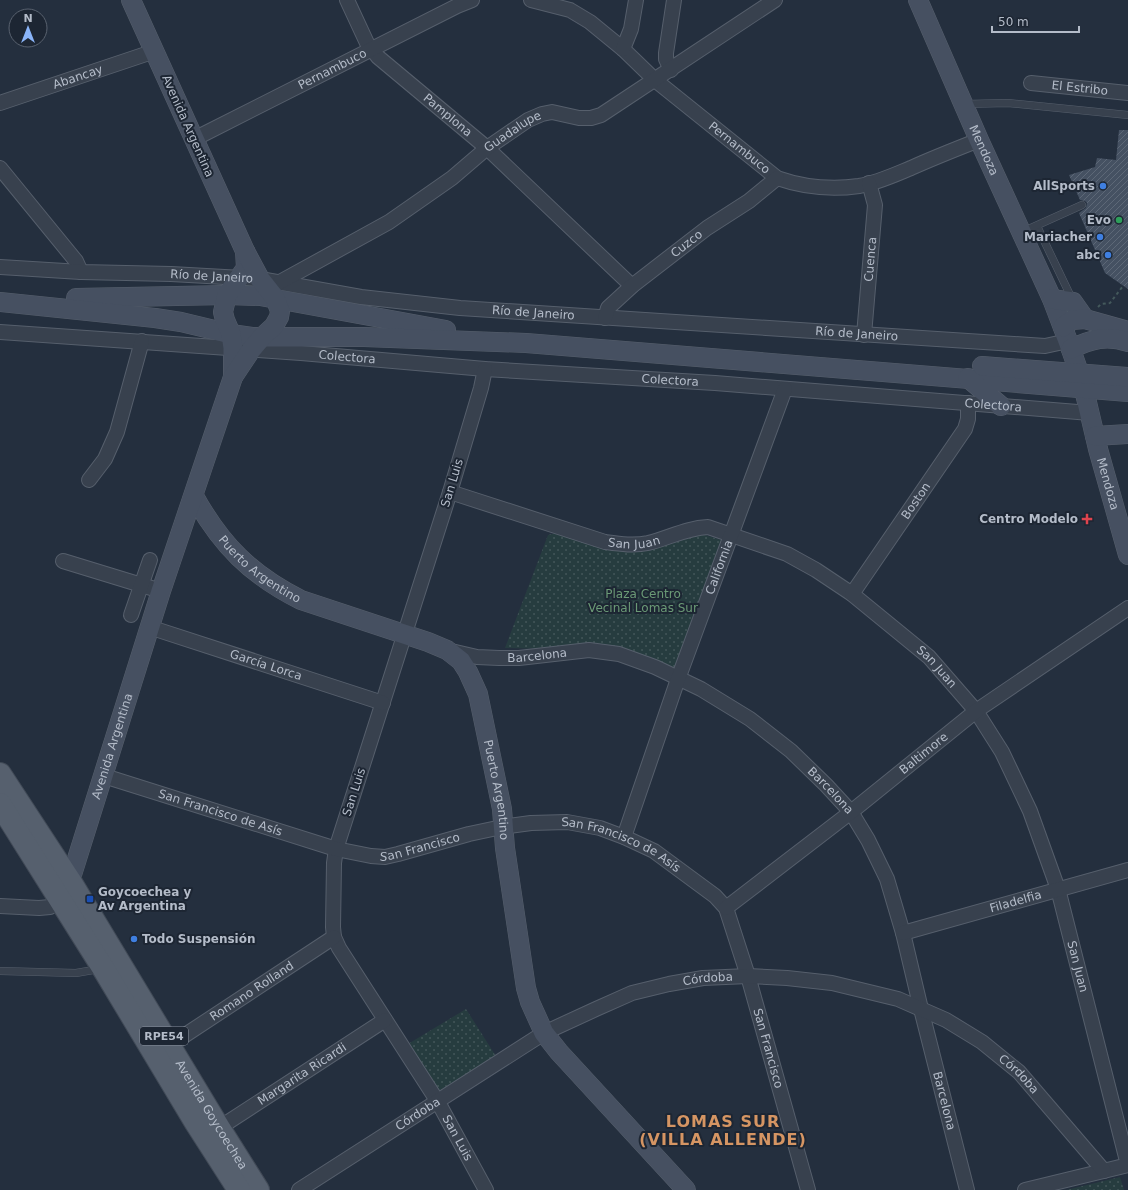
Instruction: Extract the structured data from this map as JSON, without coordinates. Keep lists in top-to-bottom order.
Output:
{
  "streets": {
    "main road": [
      "Avenida Argentina",
      "Mendoza",
      "Puerto Argentino",
      "RPE54",
      "Avenida Goycoechea"
    ],
    "street": [
      "Pernambuco",
      "Abancay",
      "El Estribo",
      "Pamplona",
      "Guadalupe",
      "Cuzco",
      "Cuenca",
      "Río de Janeiro",
      "Colectora",
      "San Luis",
      "Boston",
      "San Juan",
      "California",
      "Barcelona",
      "García Lorca",
      "Baltimore",
      "San Francisco de Asís",
      "San Francisco",
      "Filadelfia",
      "Córdoba",
      "Romano Rolland",
      "Margarita Ricardi"
    ]
  },
  "crossings": [
    ["Pernambuco", "Pamplona"],
    ["Pernambuco", "Avenida Argentina"],
    ["Pernambuco", "Guadalupe"],
    ["Pernambuco", "Mendoza"],
    ["Pernambuco", "Cuzco"],
    ["Pernambuco", "Cuenca"],
    ["Abancay", "Avenida Argentina"],
    ["Pamplona", "Guadalupe"],
    ["Pamplona", "Cuzco"],
    ["Avenida Argentina", "Guadalupe"],
    ["Avenida Argentina", "Río de Janeiro"],
    ["Avenida Argentina", "Colectora"],
    ["Avenida Argentina", "Puerto Argentino"],
    ["Avenida Argentina", "García Lorca"],
    ["Avenida Argentina", "San Francisco de Asís"],
    ["Avenida Argentina", "Avenida Goycoechea"],
    ["Guadalupe", "Río de Janeiro"],
    ["Mendoza", "Río de Janeiro"],
    ["Mendoza", "Colectora"],
    ["Cuzco", "Río de Janeiro"],
    ["Cuenca", "Río de Janeiro"],
    ["Colectora", "San Luis"],
    ["Colectora", "Boston"],
    ["Colectora", "California"],
    ["San Luis", "San Juan"],
    ["San Luis", "Puerto Argentino"],
    ["San Luis", "García Lorca"],
    ["San Luis", "San Francisco de Asís"],
    ["San Luis", "San Francisco"],
    ["San Luis", "Córdoba"],
    ["San Luis", "Romano Rolland"],
    ["San Luis", "Margarita Ricardi"],
    ["Boston", "San Juan"],
    ["San Juan", "California"],
    ["San Juan", "Baltimore"],
    ["San Juan", "Filadelfia"],
    ["Puerto Argentino", "Barcelona"],
    ["Puerto Argentino", "San Francisco de Asís"],
    ["Puerto Argentino", "San Francisco"],
    ["Puerto Argentino", "Córdoba"],
    ["California", "Barcelona"],
    ["California", "San Francisco de Asís"],
    ["Barcelona", "Baltimore"],
    ["Barcelona", "Filadelfia"],
    ["Barcelona", "Córdoba"],
    ["Baltimore", "San Francisco de Asís"],
    ["Baltimore", "San Francisco"],
    ["San Francisco de Asís", "San Francisco"],
    ["San Francisco", "Córdoba"],
    ["Romano Rolland", "Avenida Goycoechea"],
    ["Margarita Ricardi", "Avenida Goycoechea"]
  ],
  "districts": ["LOMAS SUR (VILLA ALLENDE)"],
  "parks": ["Plaza Centro Vecinal Lomas Sur"],
  "places": {
    "other": [
      "AllSports",
      "Evo",
      "Mariacher",
      "abc",
      "Todo Suspensión"
    ],
    "health": ["Centro Modelo"],
    "transit": ["Goycoechea y Av Argentina"]
  },
  "scale_bar": "50 m",
  "north": "top"
}
